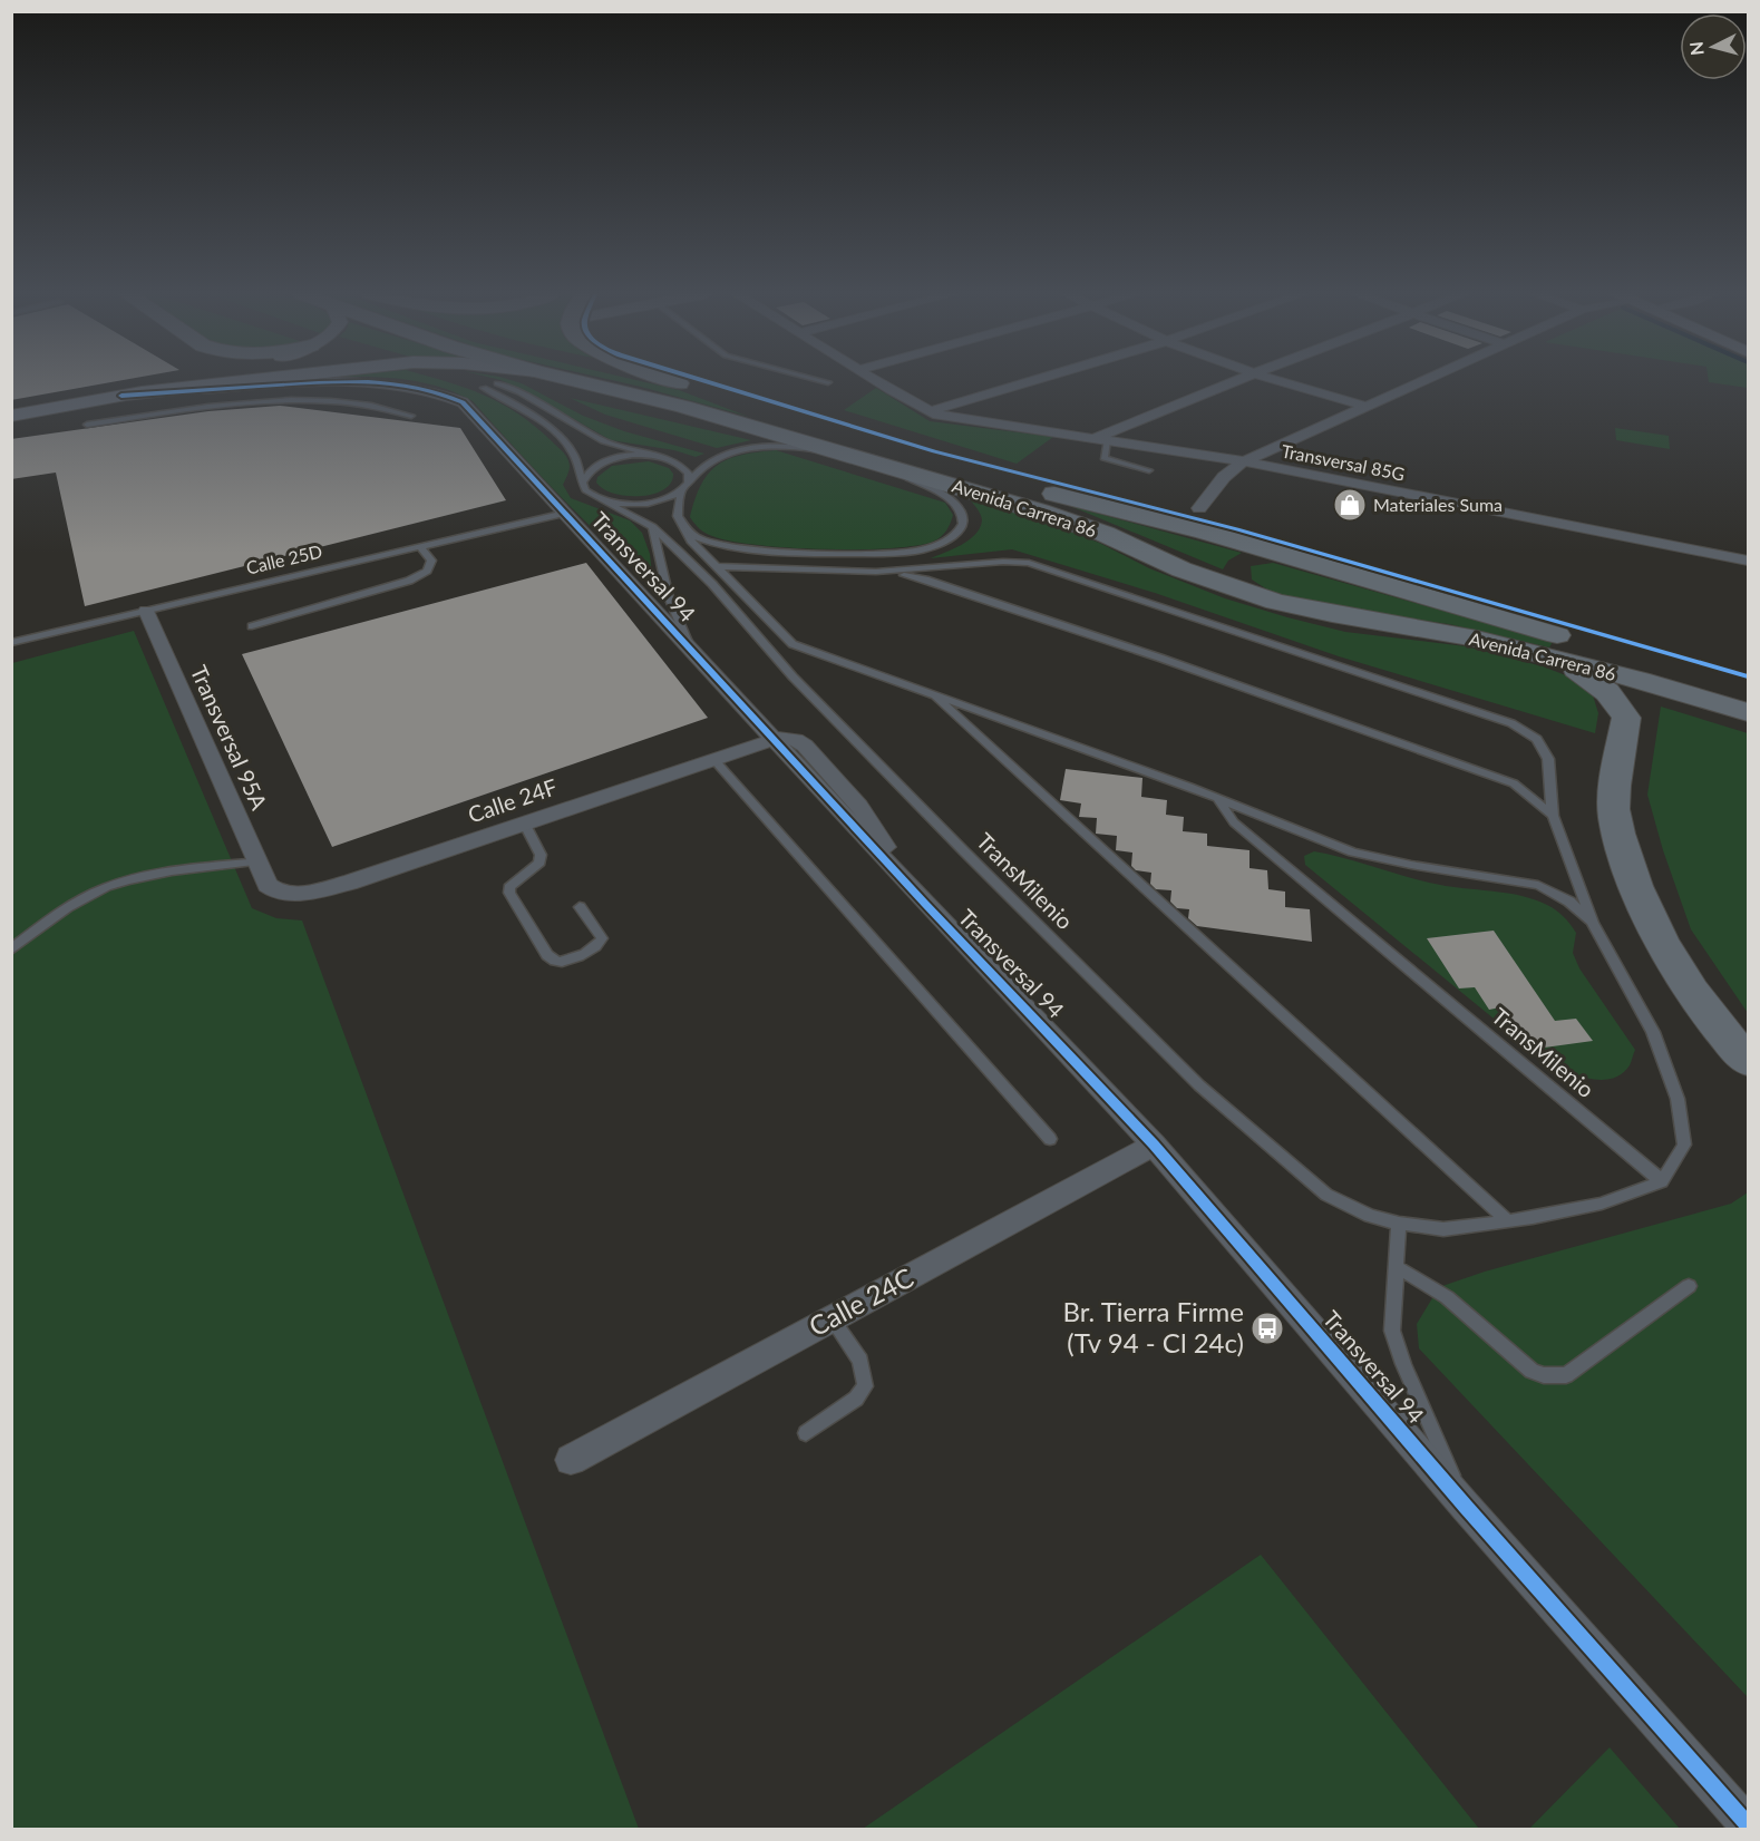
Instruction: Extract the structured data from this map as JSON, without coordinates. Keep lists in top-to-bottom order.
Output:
{
  "streets": {
    "main road": ["Avenida Carrera 86"],
    "street": [
      "Transversal 85G",
      "Transversal 94",
      "Transversal 95A",
      "Calle 24F",
      "Calle 24C"
    ],
    "lane": ["Calle 25D", "TransMilenio"]
  },
  "crossings": [
    ["Calle 25D", "Transversal 94"],
    ["Calle 25D", "Transversal 95A"],
    ["Transversal 94", "Calle 24F"],
    ["Transversal 94", "Calle 24C"],
    ["Transversal 95A", "Calle 24F"]
  ],
  "places": {
    "shop": ["Materiales Suma"],
    "bus stop": ["Br. Tierra Firme (Tv 94 - Cl 24c)"]
  },
  "north": "left"
}
